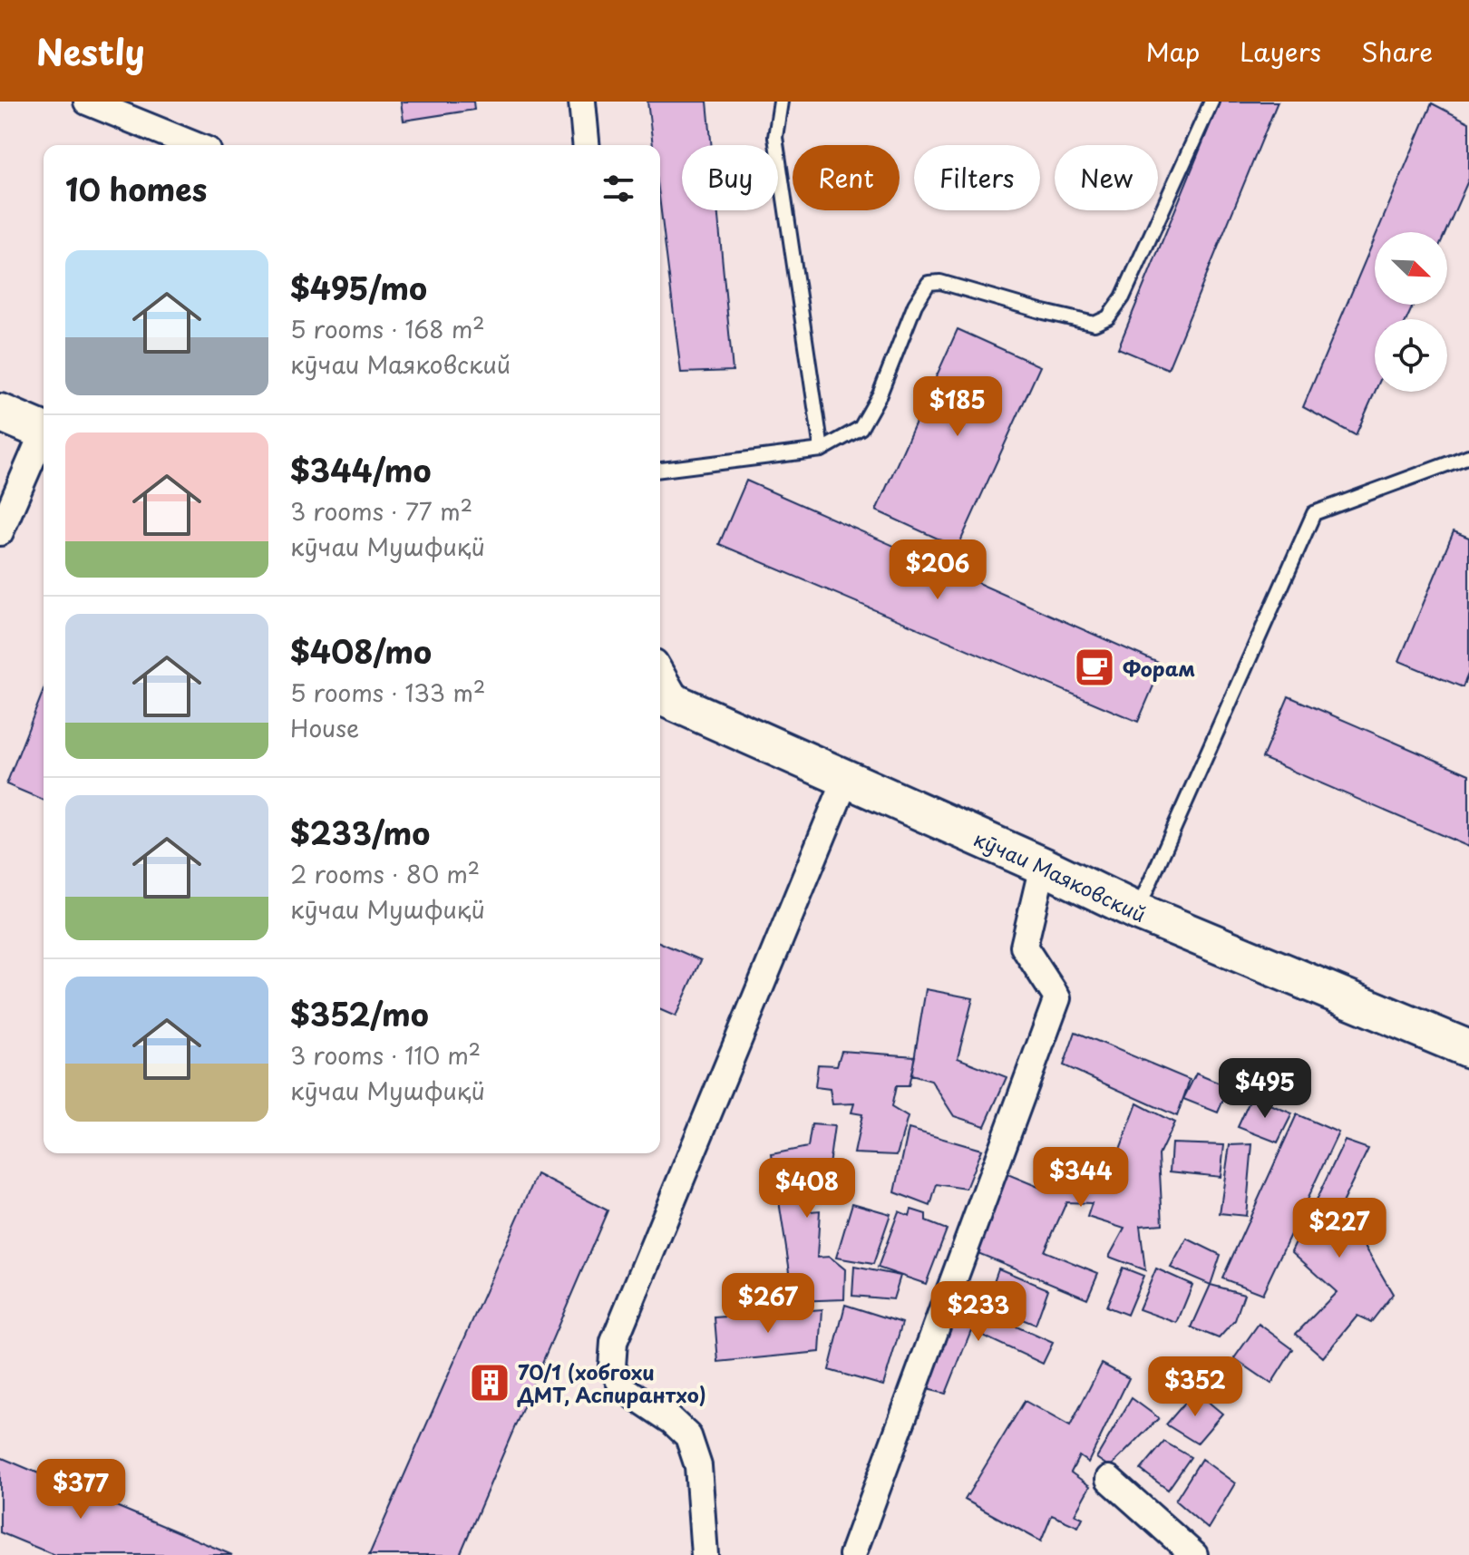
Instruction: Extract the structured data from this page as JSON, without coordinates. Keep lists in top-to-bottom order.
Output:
{
  "streets": {
    "street": ["кӯчаи Маяковский"]
  },
  "places": {
    "cafe": ["Форам"],
    "building": ["70/1 (хобгохи ДМТ, Аспирантхо)"]
  },
  "north": "bottom right",
  "page": {
    "header": "Nestly",
    "nav": ["Map", "Layers", "Share"],
    "chip": [
      "Buy",
      "Rent",
      "Filters",
      "New"
    ],
    "heading": "10 homes",
    "list": [
      {
        "name": "$495/mo",
        "note": "5 rooms · 168 m² · кӯчаи Маяковский"
      },
      {
        "name": "$344/mo",
        "note": "3 rooms · 77 m² · кӯчаи Мушфиқӣ"
      },
      {
        "name": "$408/mo",
        "note": "5 rooms · 133 m² · House"
      },
      {
        "name": "$233/mo",
        "note": "2 rooms · 80 m² · кӯчаи Мушфиқӣ"
      },
      {
        "name": "$352/mo",
        "note": "3 rooms · 110 m² · кӯчаи Мушфиқӣ"
      }
    ],
    "price": [
      "$185",
      "$206",
      "$495",
      "$344",
      "$408",
      "$227",
      "$267",
      "$233",
      "$352",
      "$377"
    ]
  }
}
